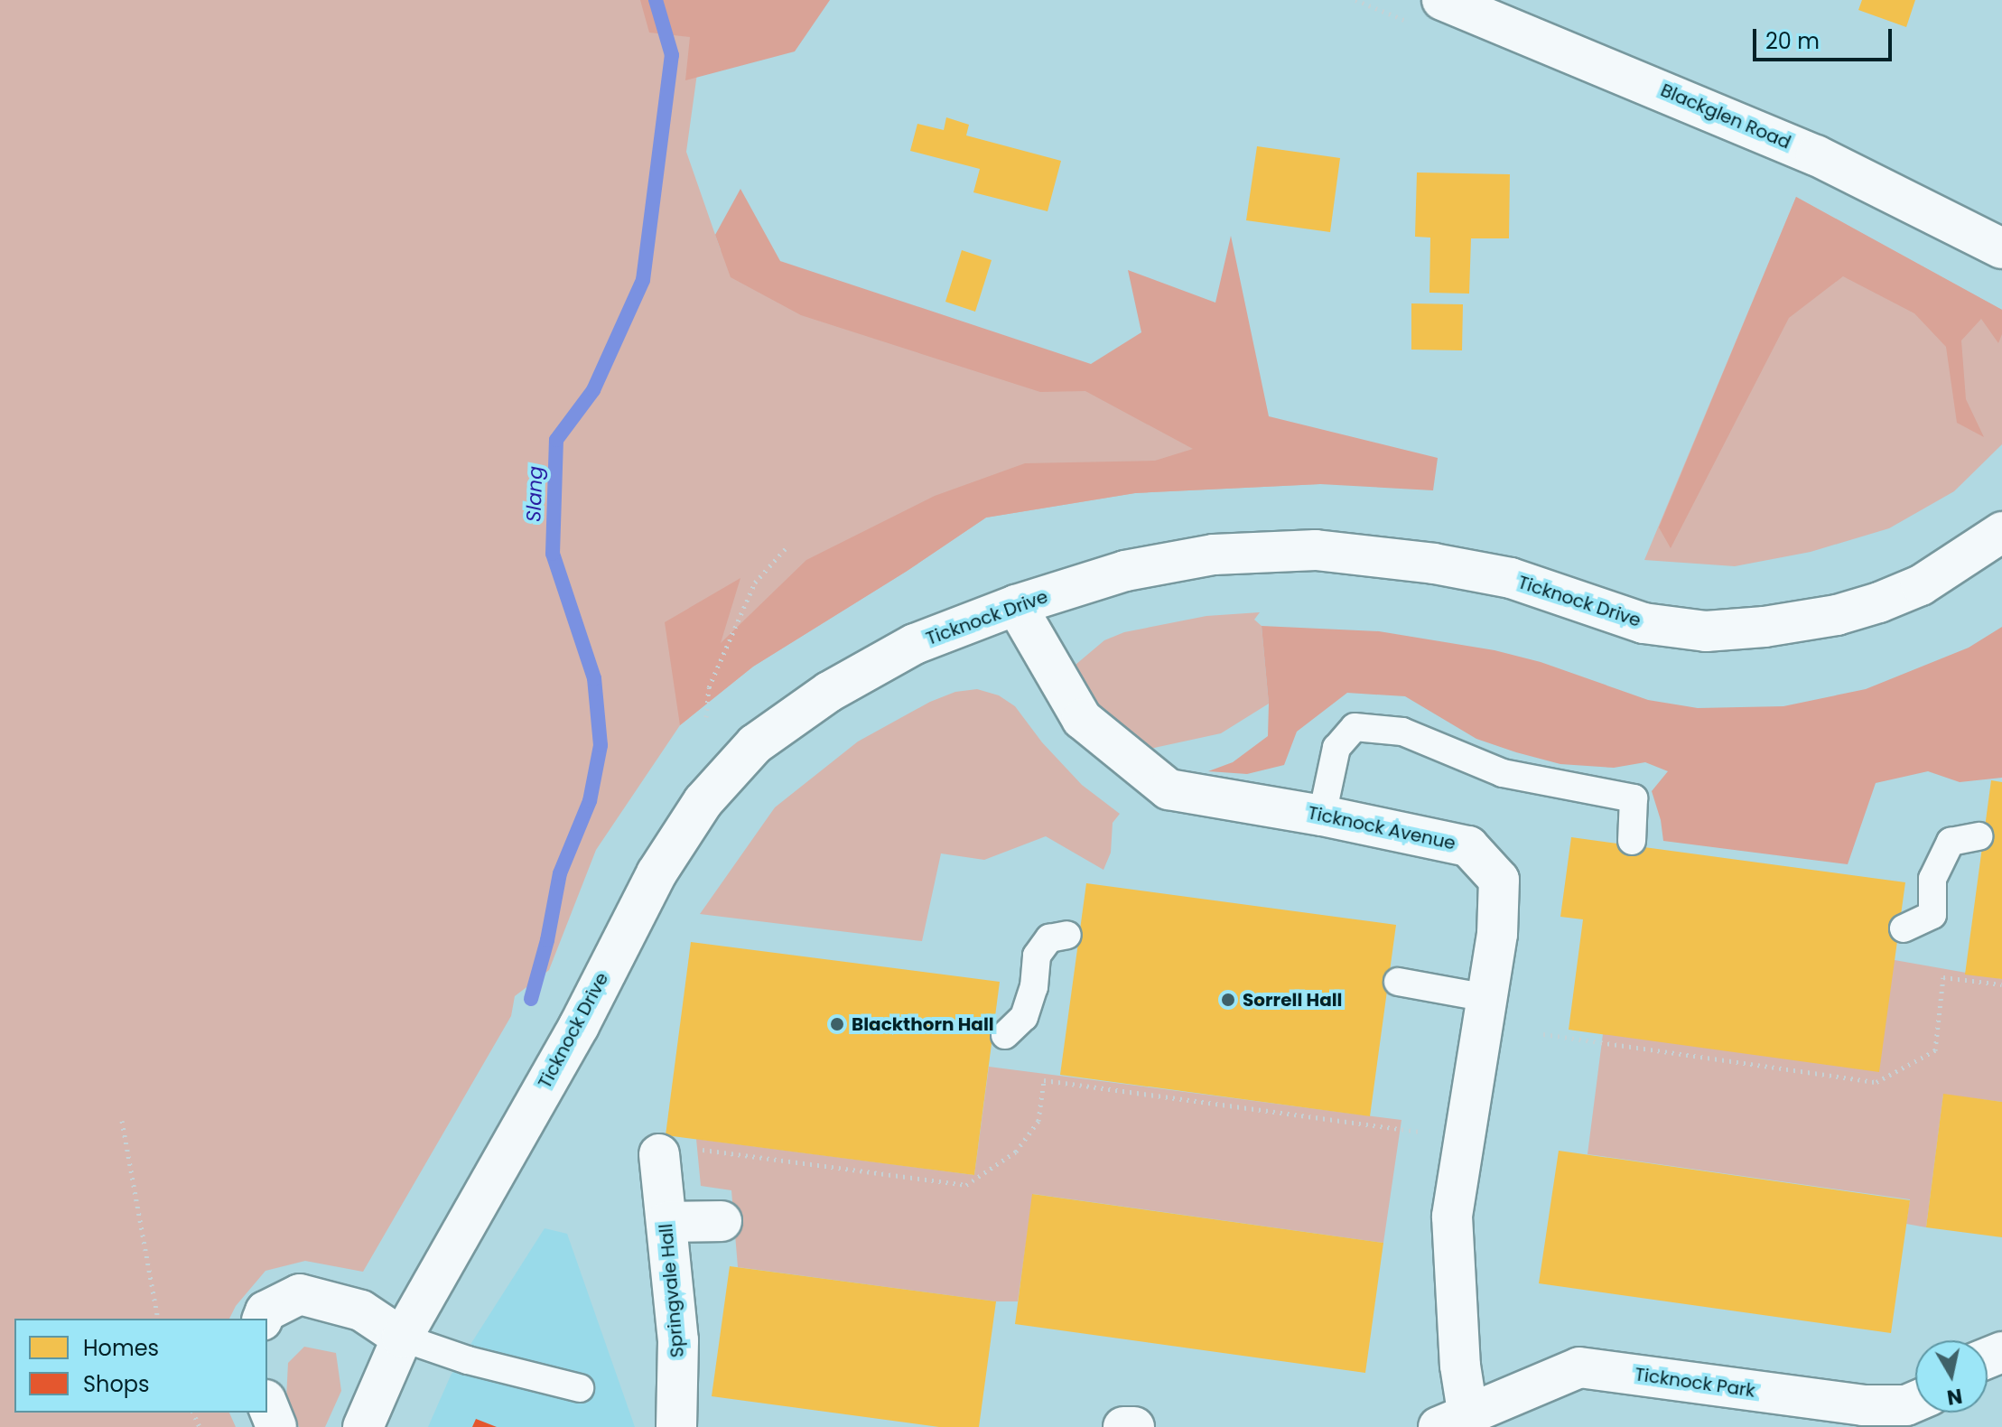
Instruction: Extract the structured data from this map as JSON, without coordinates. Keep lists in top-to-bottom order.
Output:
{
  "streets": {
    "street": [
      "Blackglen Road",
      "Ticknock Drive",
      "Ticknock Avenue",
      "Springvale Hall",
      "Ticknock Park"
    ]
  },
  "crossings": [
    ["Ticknock Drive", "Ticknock Avenue"],
    ["Ticknock Avenue", "Ticknock Park"]
  ],
  "water": ["Slang"],
  "places": ["Sorrell Hall", "Blackthorn Hall"],
  "legend": ["Homes", "Shops"],
  "scale_bar": "20 m",
  "north": "bottom"
}
